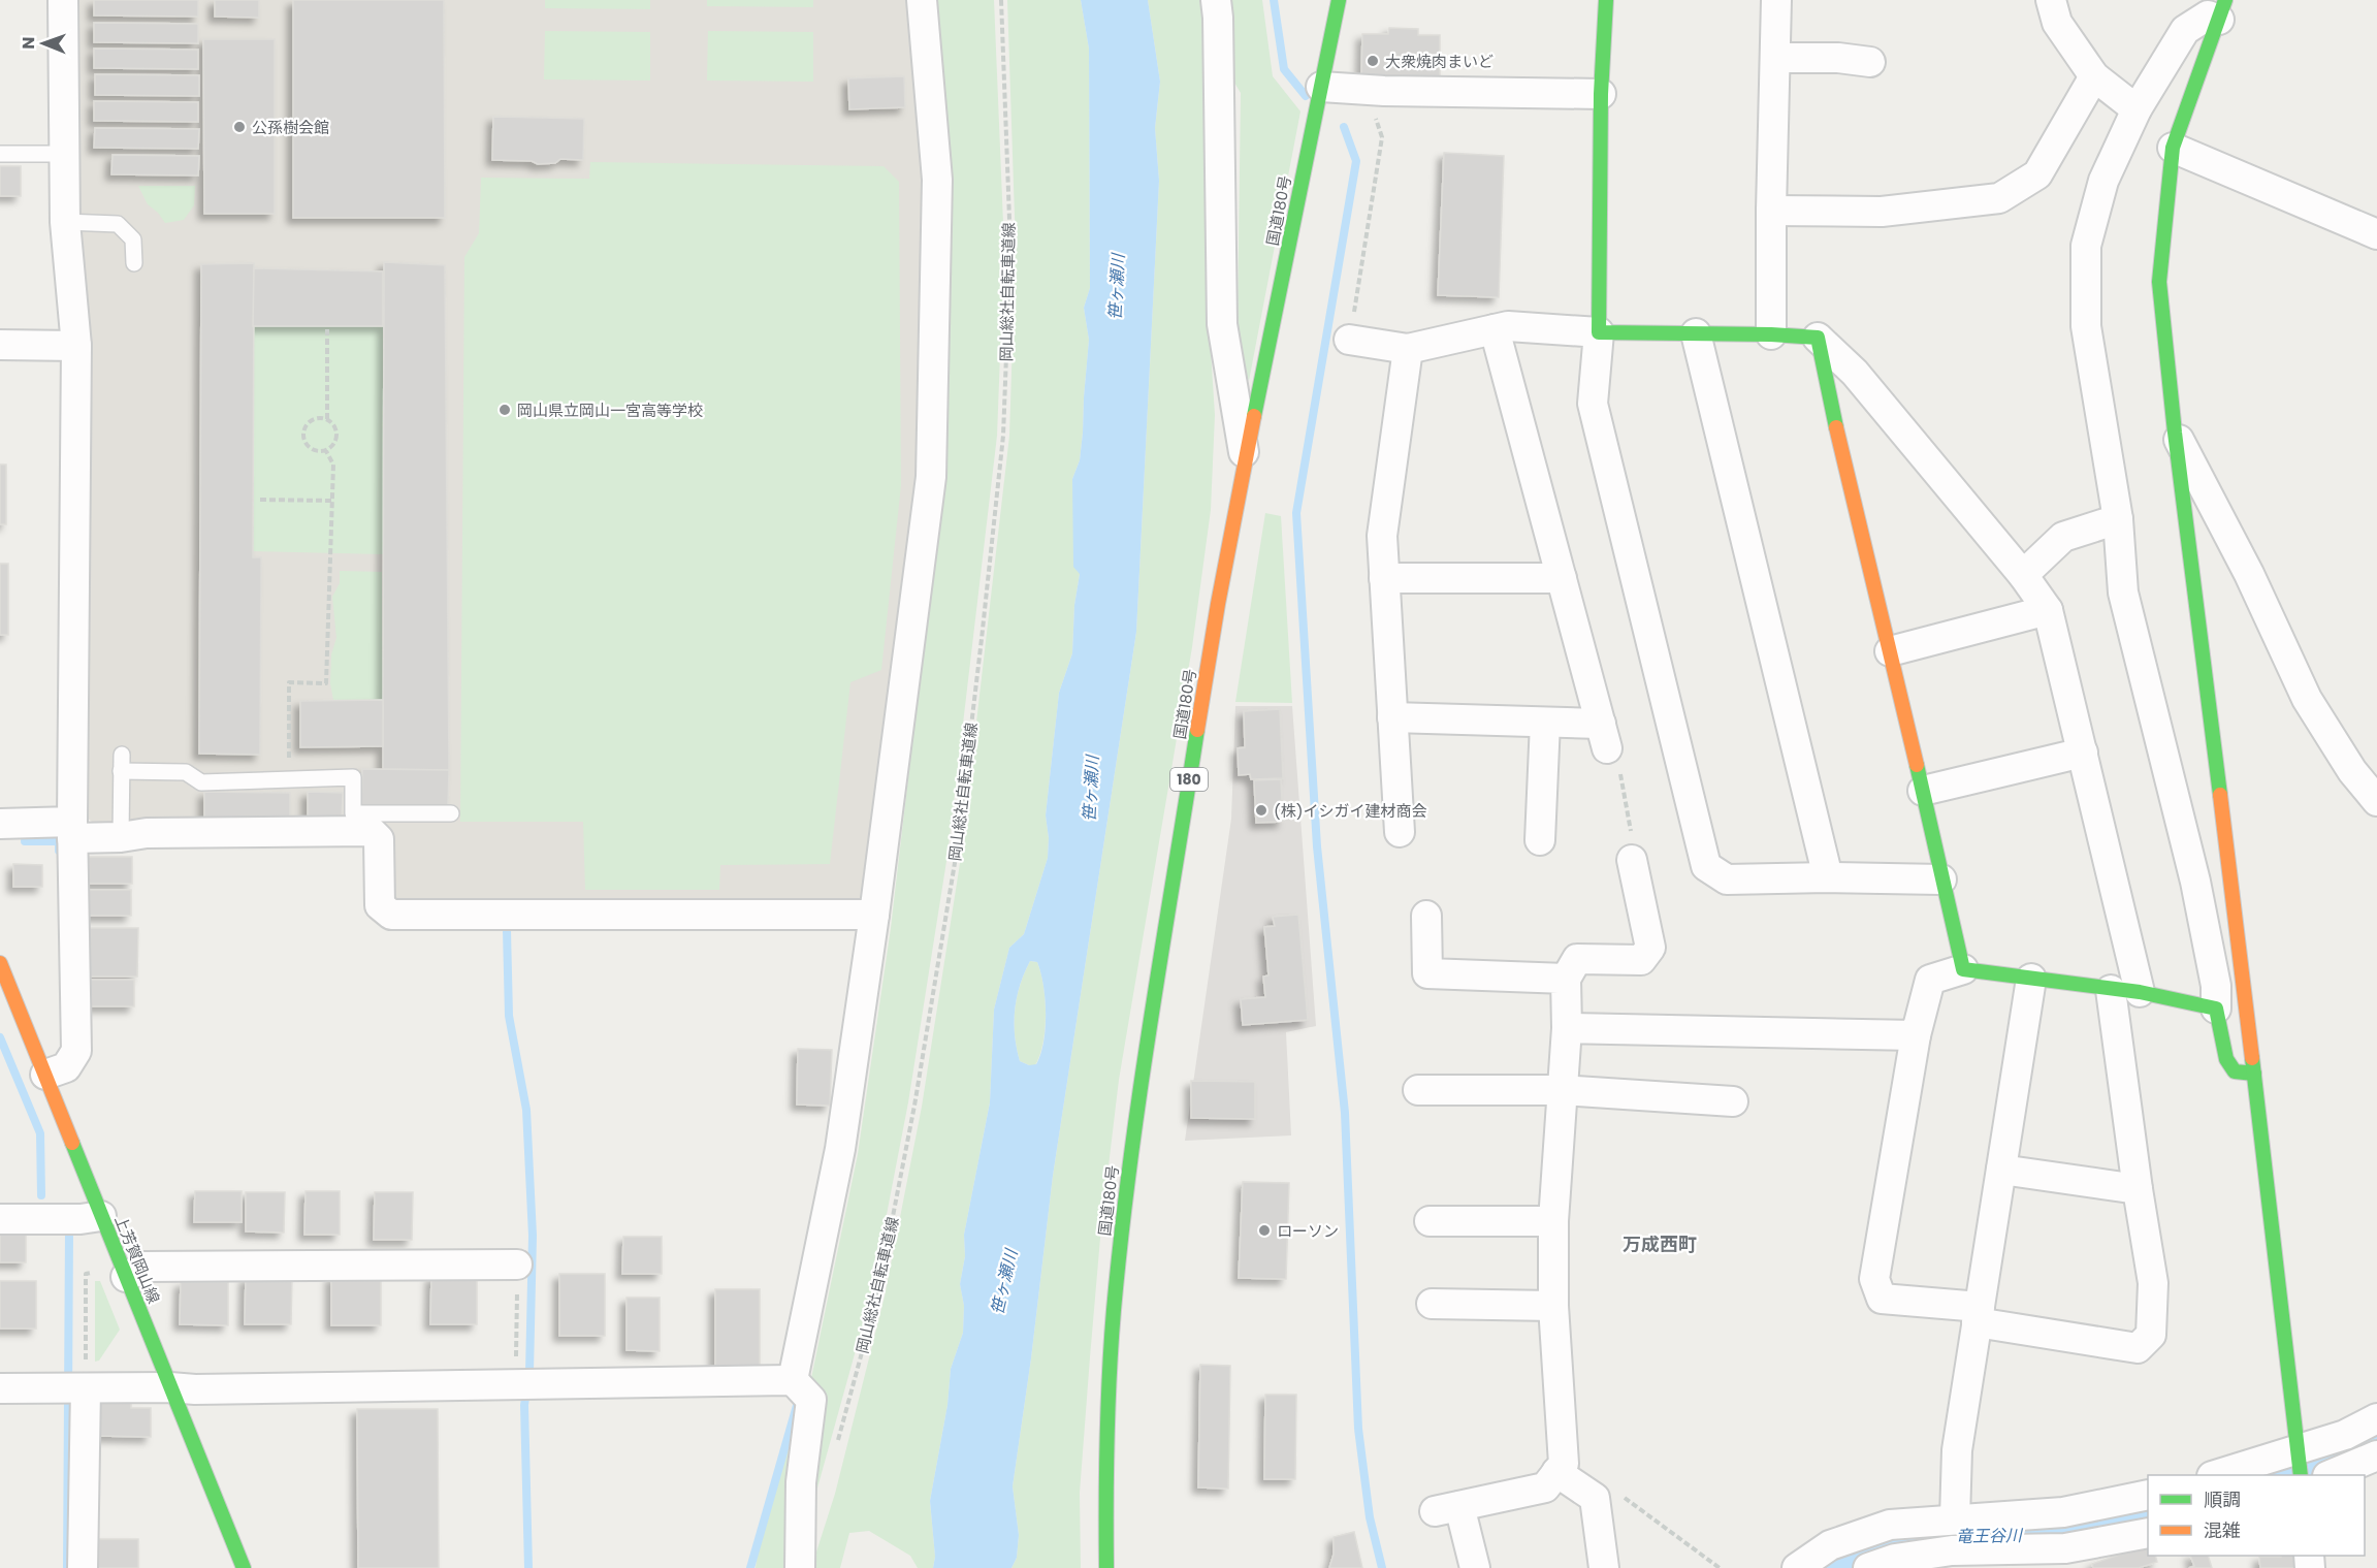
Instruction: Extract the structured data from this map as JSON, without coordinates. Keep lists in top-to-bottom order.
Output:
{
  "streets": {
    "main road": ["国道180号", "180", "上芳賀岡山線"],
    "path": ["岡山総社自転車道線"]
  },
  "districts": ["万成西町"],
  "water": ["笹ヶ瀬川", "竜王谷川"],
  "places": [
    "大衆焼肉まいど",
    "公孫樹会館",
    "岡山県立岡山一宮高等学校",
    "(株)イシガイ建材商会",
    "ローソン"
  ],
  "legend": ["順調", "混雑"],
  "north": "left"
}
